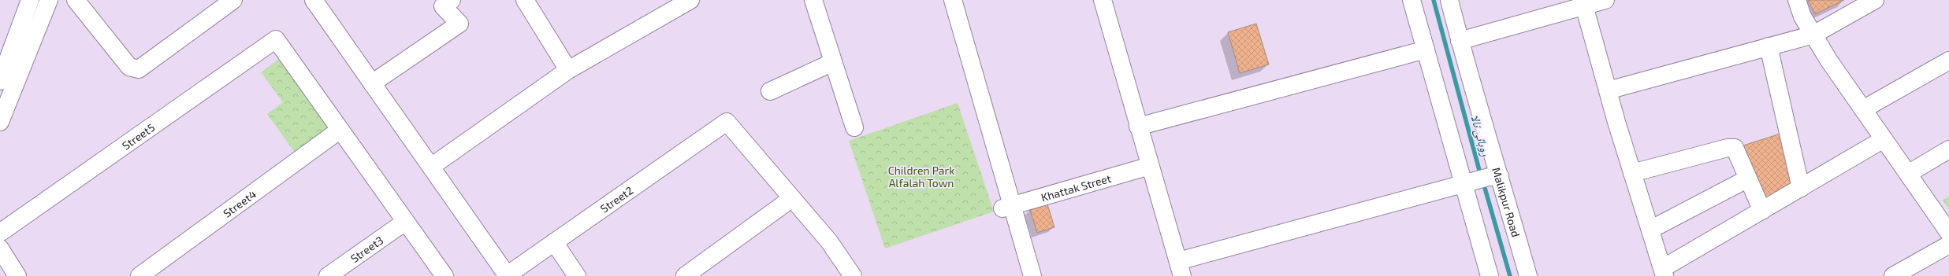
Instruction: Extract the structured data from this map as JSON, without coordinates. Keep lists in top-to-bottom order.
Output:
{
  "streets": {
    "street": [
      "Street5",
      "Khattak Street",
      "Street2",
      "Malikpur Road",
      "Street4",
      "Street3"
    ]
  },
  "crossings": [
    ["Street5", "Street4"]
  ],
  "water": ["روہائی نالا"],
  "parks": ["Children Park Alfalah Town"]
}
